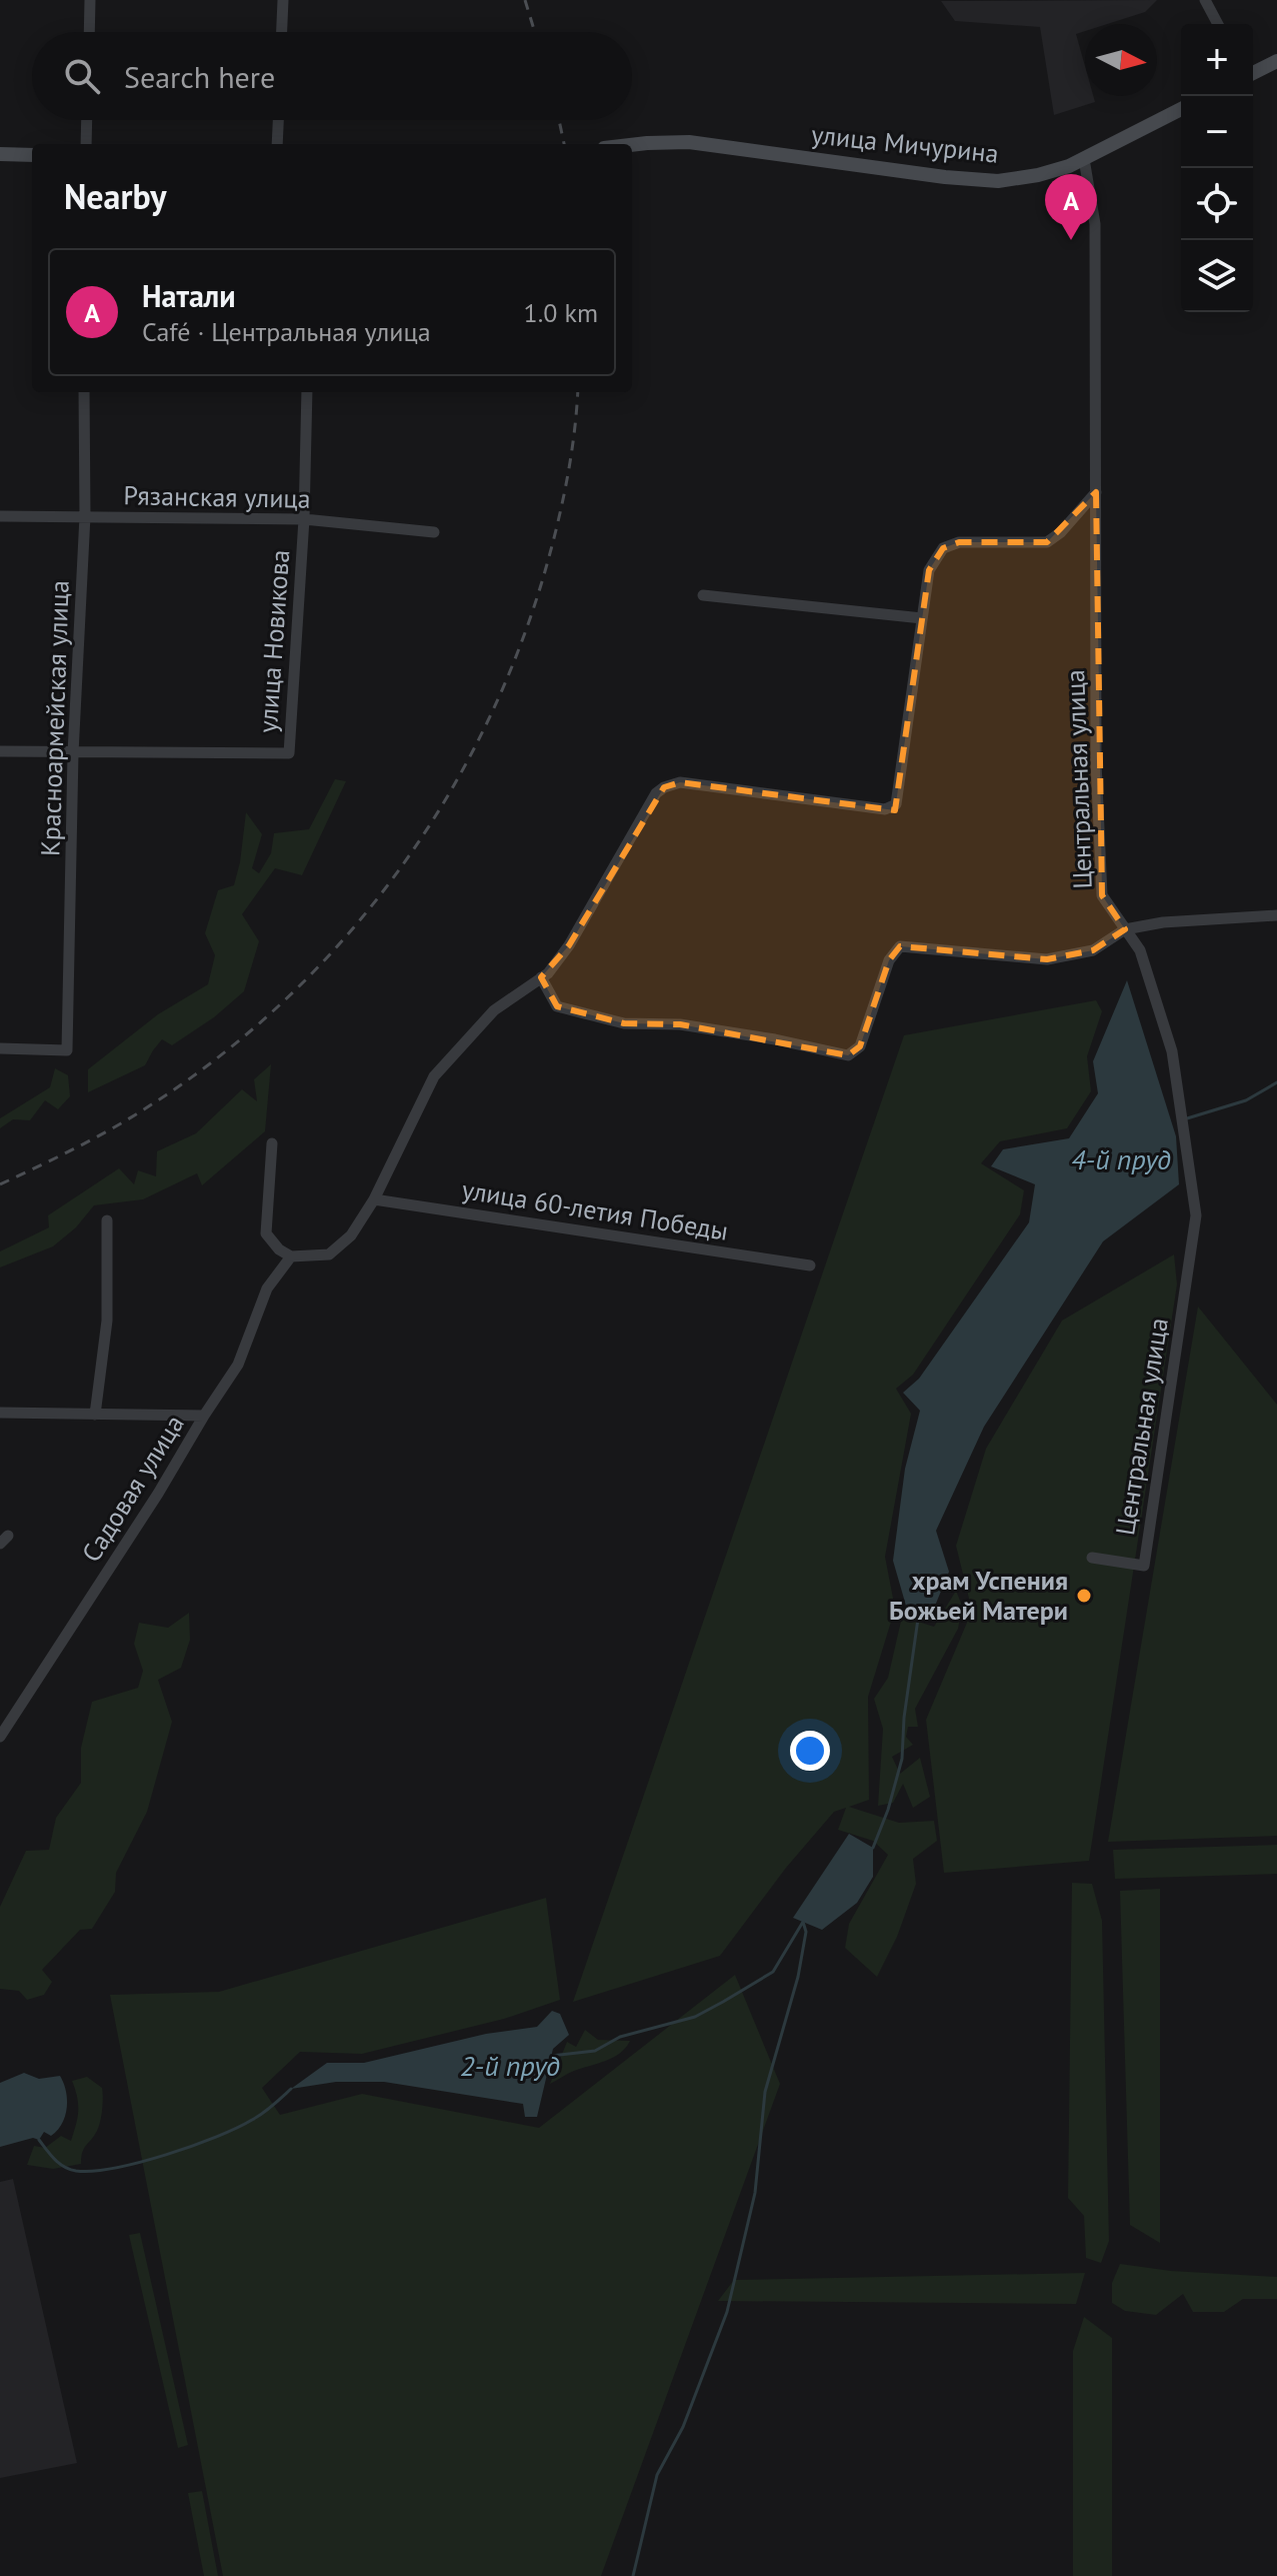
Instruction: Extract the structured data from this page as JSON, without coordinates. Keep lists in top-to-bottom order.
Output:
{
  "streets": {
    "main road": ["улица Мичурина"],
    "street": [
      "Рязанская улица",
      "улица Новикова",
      "Красноармейская улица",
      "Центральная улица",
      "улица 60-летия Победы",
      "Садовая улица"
    ]
  },
  "crossings": [
    ["улица Мичурина", "Центральная улица"],
    ["Рязанская улица", "улица Новикова"],
    ["Рязанская улица", "Красноармейская улица"],
    ["улица Новикова", "Красноармейская улица"]
  ],
  "water": ["4-й пруд", "2-й пруд"],
  "places": ["храм Успения Божьей Матери"],
  "north": "right",
  "page": {
    "map_buttons": ["+", "−"],
    "search": "Search here",
    "heading": "Nearby",
    "pins": "A",
    "list": [
      {
        "mark": "A",
        "name": "Натали",
        "note": "Café · Центральная улица",
        "value": "1.0 km"
      }
    ]
  }
}
